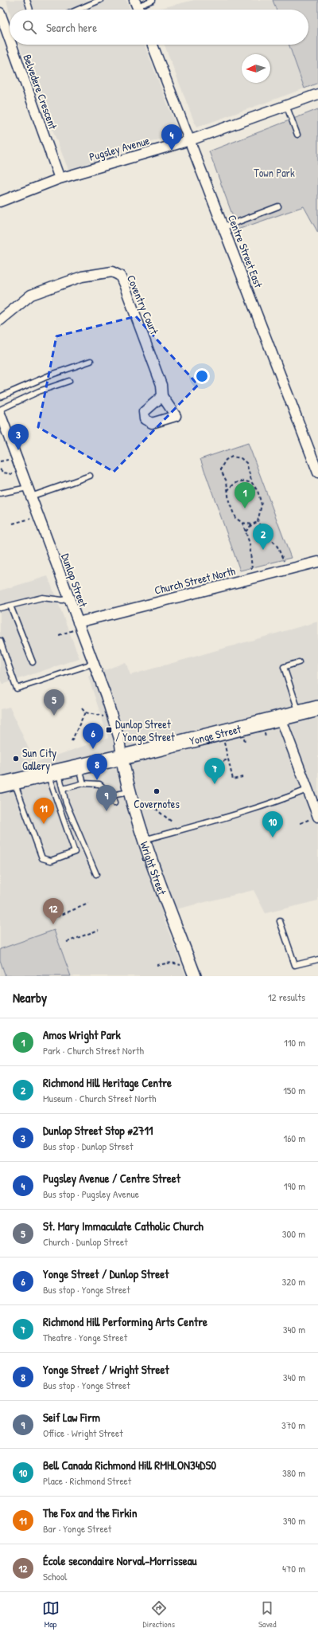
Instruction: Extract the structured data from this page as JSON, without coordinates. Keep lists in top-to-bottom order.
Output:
{
  "streets": {
    "main road": ["Yonge Street"],
    "street": [
      "Belvedere Crescent",
      "Pugsley Avenue",
      "Centre Street East",
      "Coventry Court",
      "Dunlop Street",
      "Church Street North",
      "Wright Street"
    ]
  },
  "crossings": [
    ["Belvedere Crescent", "Pugsley Avenue"],
    ["Pugsley Avenue", "Centre Street East"],
    ["Dunlop Street", "Church Street North"],
    ["Dunlop Street", "Yonge Street"],
    ["Dunlop Street", "Wright Street"],
    ["Yonge Street", "Wright Street"]
  ],
  "parks": ["Town Park"],
  "places": {
    "transit": ["Dunlop Street / Yonge Street"],
    "other": ["Sun City Gallery", "Covernotes"]
  },
  "north": "left",
  "page": {
    "search": "Search here",
    "pins": [
      "4",
      "3",
      "1",
      "2",
      "5",
      "6",
      "8",
      "7",
      "9",
      "11",
      "10",
      "12"
    ],
    "heading": ["Nearby", "12 results"],
    "list": [
      {
        "mark": "1",
        "name": "Amos Wright Park",
        "note": "Park · Church Street North",
        "value": "110 m"
      },
      {
        "mark": "2",
        "name": "Richmond Hill Heritage Centre",
        "note": "Museum · Church Street North",
        "value": "150 m"
      },
      {
        "mark": "3",
        "name": "Dunlop Street Stop #2711",
        "note": "Bus stop · Dunlop Street",
        "value": "160 m"
      },
      {
        "mark": "4",
        "name": "Pugsley Avenue / Centre Street",
        "note": "Bus stop · Pugsley Avenue",
        "value": "190 m"
      },
      {
        "mark": "5",
        "name": "St. Mary Immaculate Catholic Church",
        "note": "Church · Dunlop Street",
        "value": "300 m"
      },
      {
        "mark": "6",
        "name": "Yonge Street / Dunlop Street",
        "note": "Bus stop · Yonge Street",
        "value": "320 m"
      },
      {
        "mark": "7",
        "name": "Richmond Hill Performing Arts Centre",
        "note": "Theatre · Yonge Street",
        "value": "340 m"
      },
      {
        "mark": "8",
        "name": "Yonge Street / Wright Street",
        "note": "Bus stop · Yonge Street",
        "value": "340 m"
      },
      {
        "mark": "9",
        "name": "Seif Law Firm",
        "note": "Office · Wright Street",
        "value": "370 m"
      },
      {
        "mark": "10",
        "name": "Bell Canada Richmond Hill RMHLON34DS0",
        "note": "Place · Richmond Street",
        "value": "380 m"
      },
      {
        "mark": "11",
        "name": "The Fox and the Firkin",
        "note": "Bar · Yonge Street",
        "value": "390 m"
      },
      {
        "mark": "12",
        "name": "École secondaire Norval-Morrisseau",
        "note": "School",
        "value": "470 m"
      }
    ],
    "nav": ["Map", "Directions", "Saved"]
  }
}
